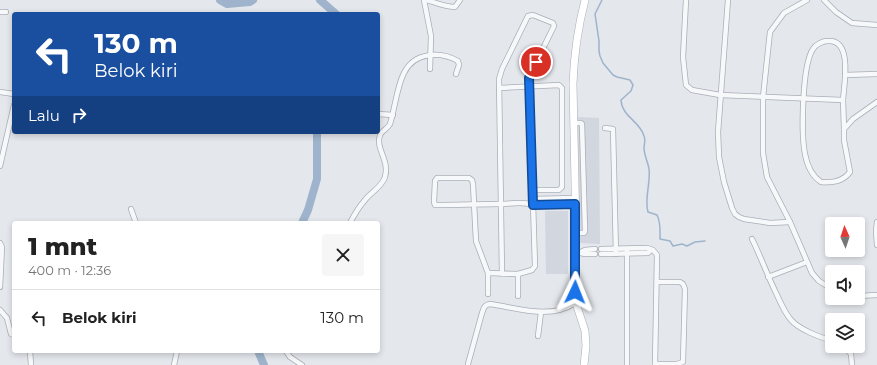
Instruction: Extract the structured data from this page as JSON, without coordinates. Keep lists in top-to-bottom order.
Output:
{
  "north": "top",
  "page": {
    "turn": ["130 m", "Belok kiri"],
    "then": "Lalu",
    "heading": ["1 mnt", "400 m · 12:36"],
    "list": [
      {
        "name": "Belok kiri",
        "value": "130 m"
      }
    ]
  }
}
